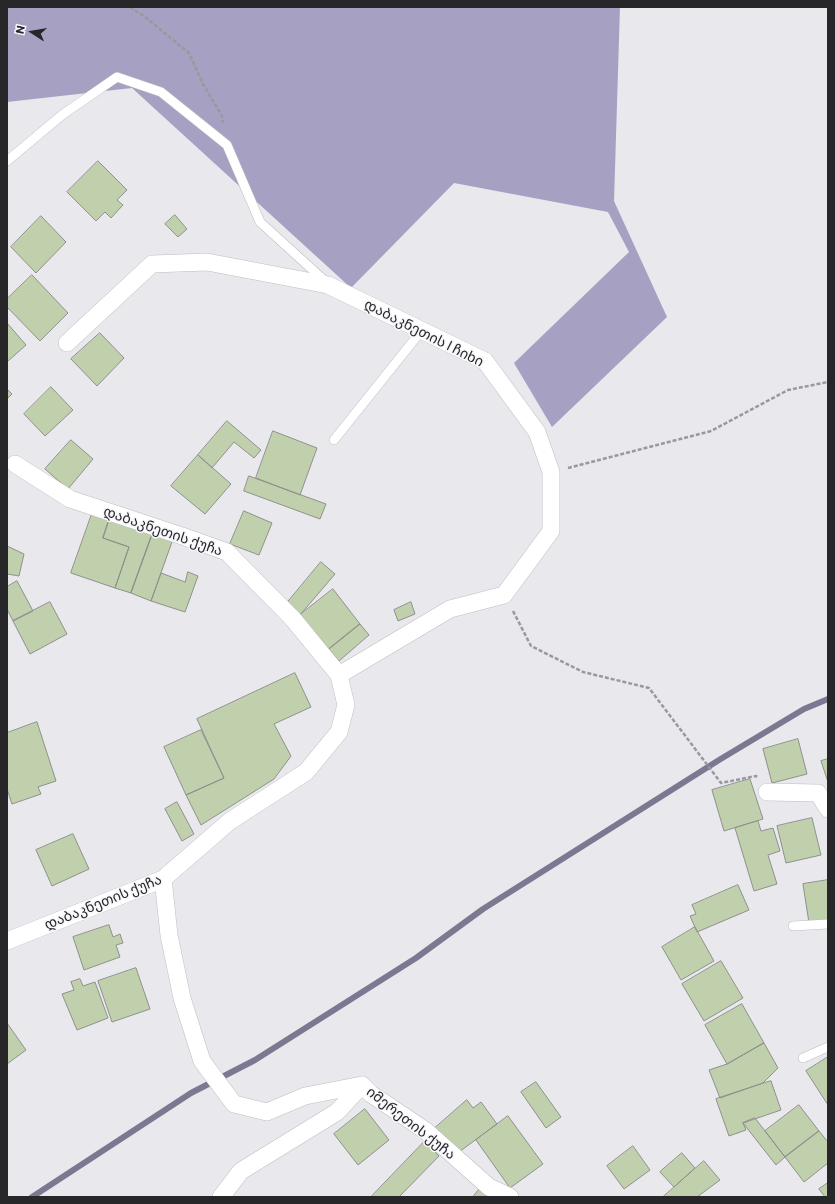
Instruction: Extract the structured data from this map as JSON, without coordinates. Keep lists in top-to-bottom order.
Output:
{
  "streets": {
    "street": ["დაბაკნეთის I ჩიხი", "დაბაკნეთის ქუჩა", "იმერეთის ქუჩა"]
  },
  "north": "left"
}
